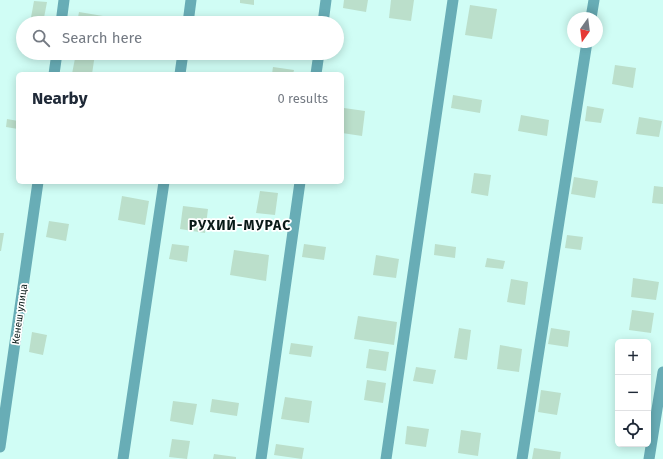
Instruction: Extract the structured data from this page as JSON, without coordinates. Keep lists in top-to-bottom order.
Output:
{
  "streets": {
    "street": ["Кенеш улица"]
  },
  "districts": ["РУХИЙ-МУРАС"],
  "north": "bottom",
  "page": {
    "search": "Search here",
    "heading": ["Nearby", "0 results"],
    "map_buttons": ["+", "−"]
  }
}
